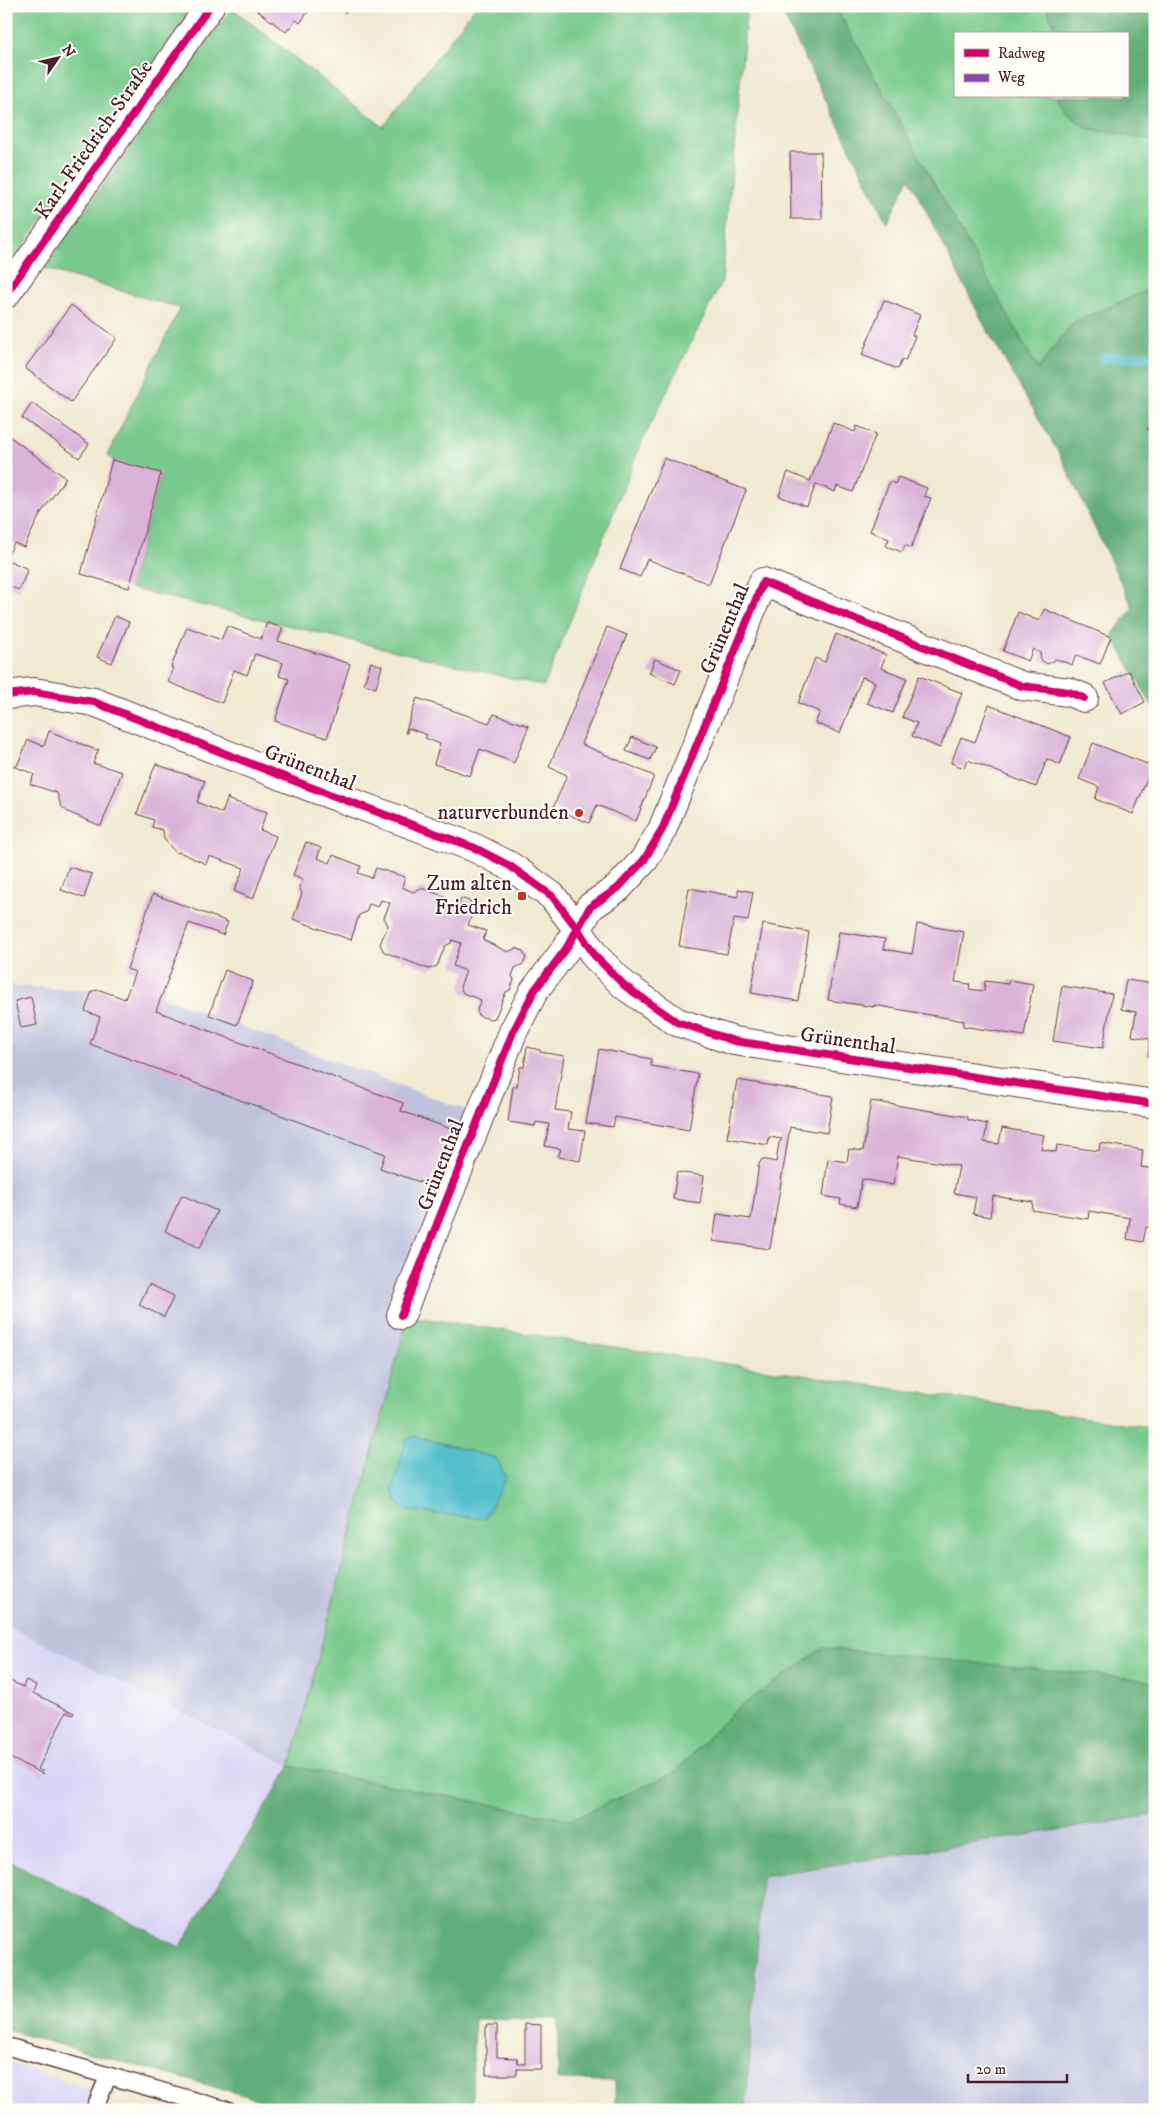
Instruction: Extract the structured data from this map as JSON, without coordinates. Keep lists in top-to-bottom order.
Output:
{
  "streets": {
    "street": ["Karl-Friedrich-Straße", "Grünenthal"]
  },
  "places": {
    "other": ["naturverbunden"],
    "transit": ["Zum alten Friedrich"]
  },
  "legend": ["Radweg", "Weg"],
  "scale_bar": "20 m",
  "north": "top right"
}
